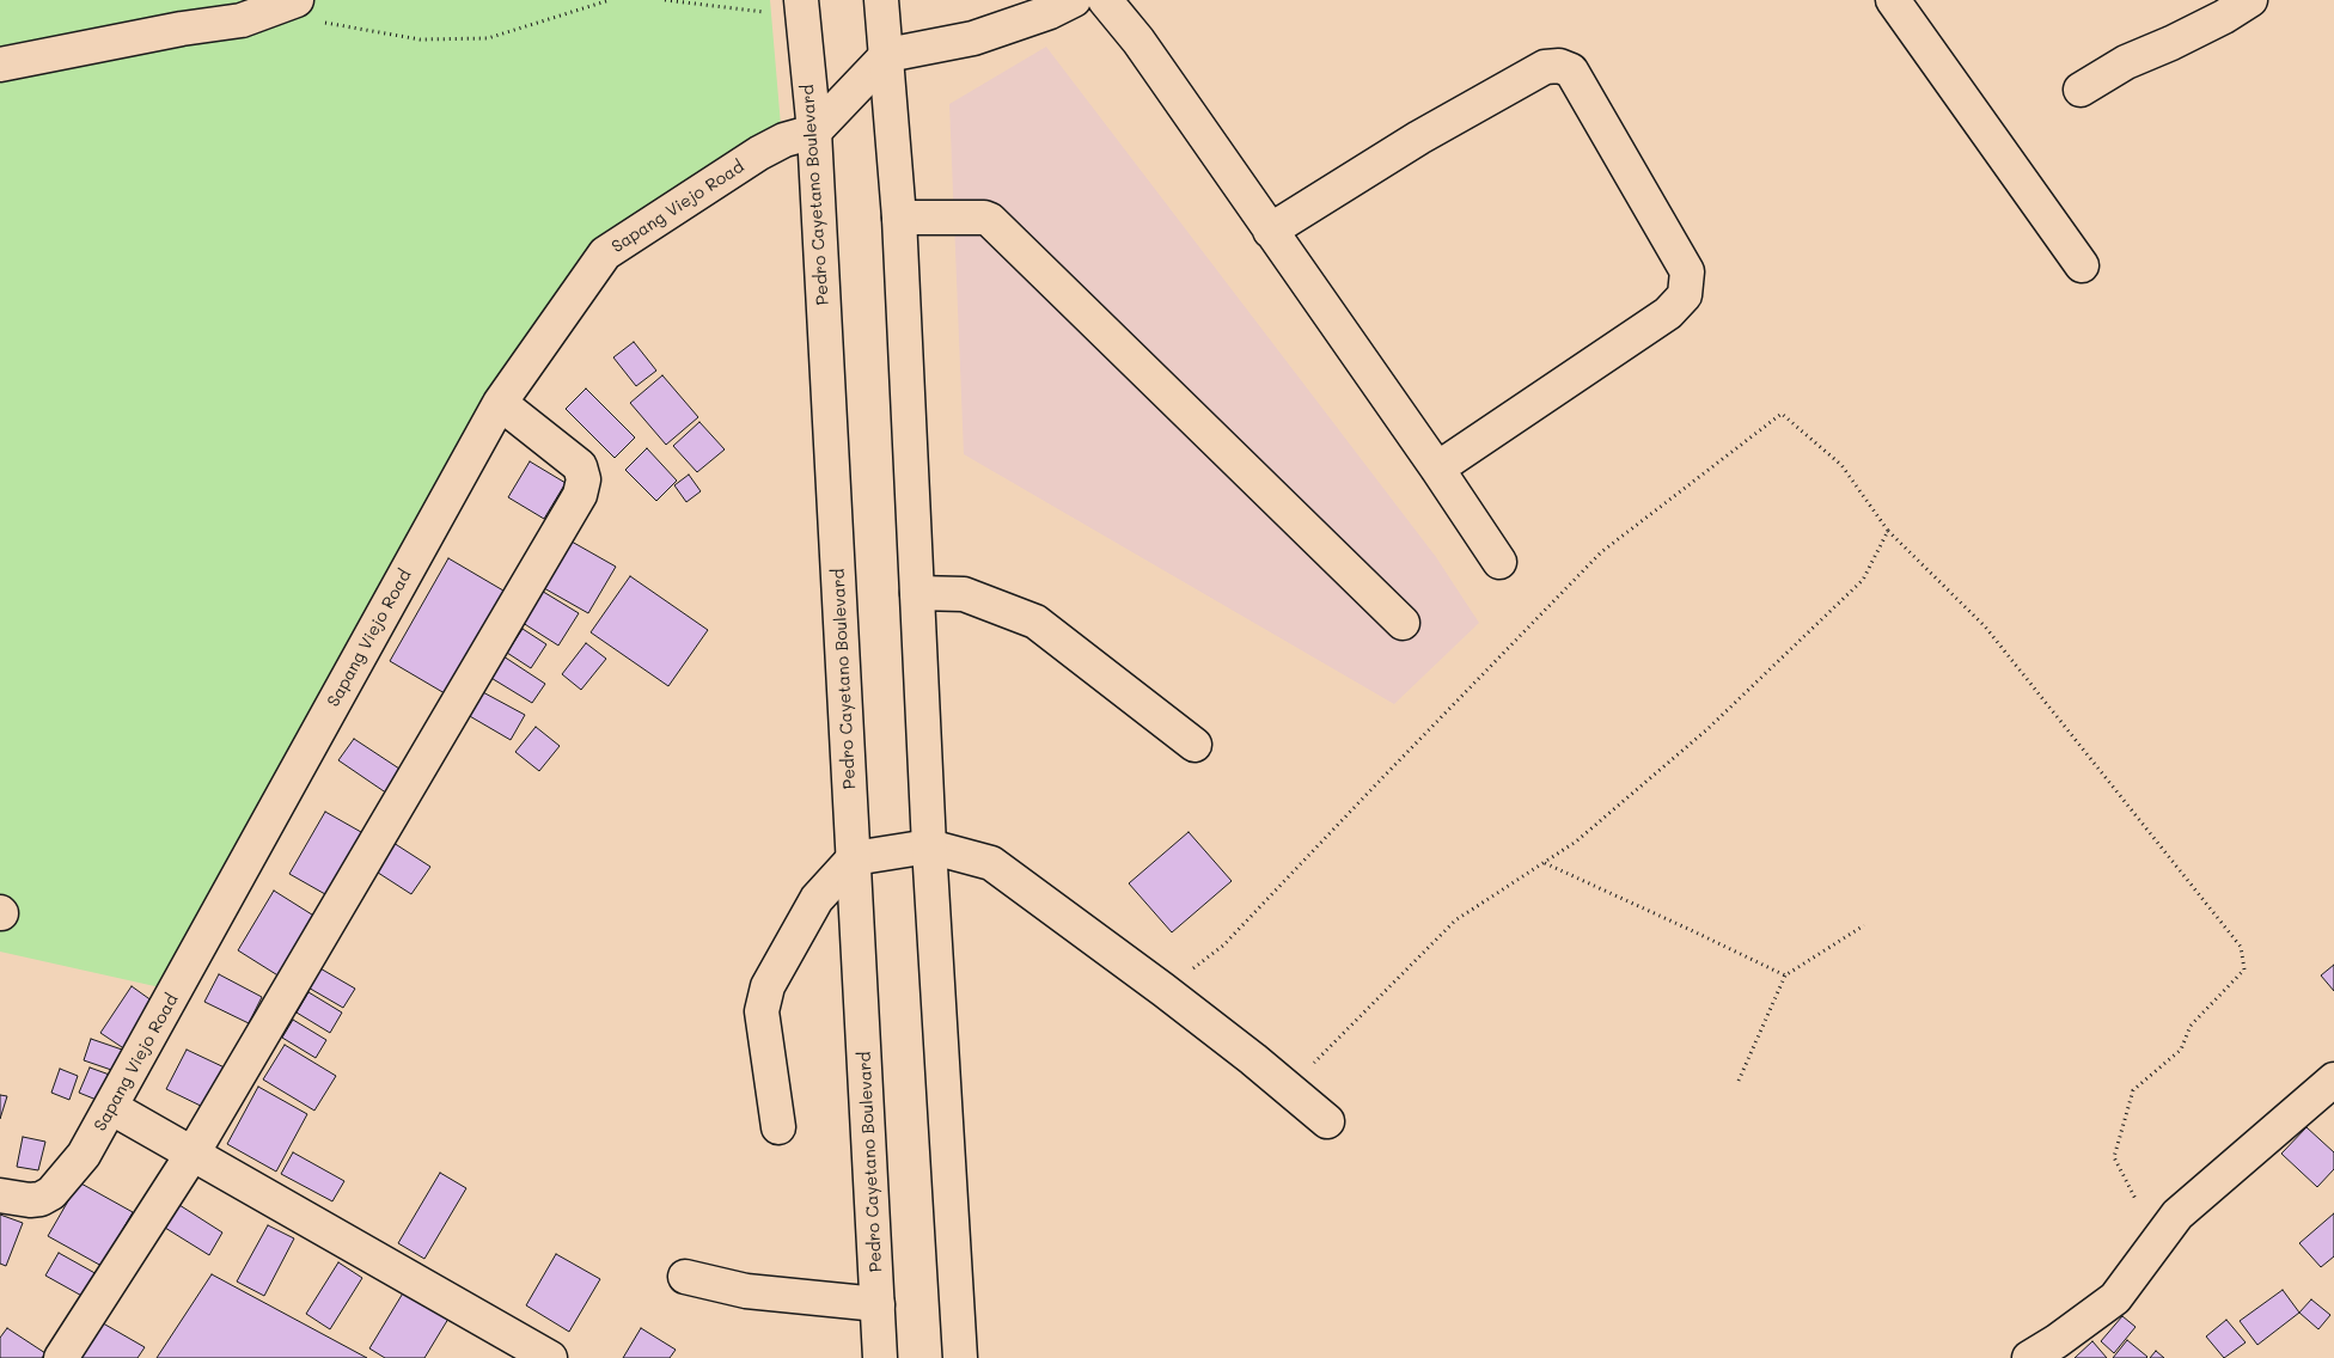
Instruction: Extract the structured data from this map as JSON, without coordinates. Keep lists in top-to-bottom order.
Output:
{
  "streets": {
    "street": ["Pedro Cayetano Boulevard", "Sapang Viejo Road"]
  },
  "crossings": [
    ["Pedro Cayetano Boulevard", "Sapang Viejo Road"]
  ]
}
